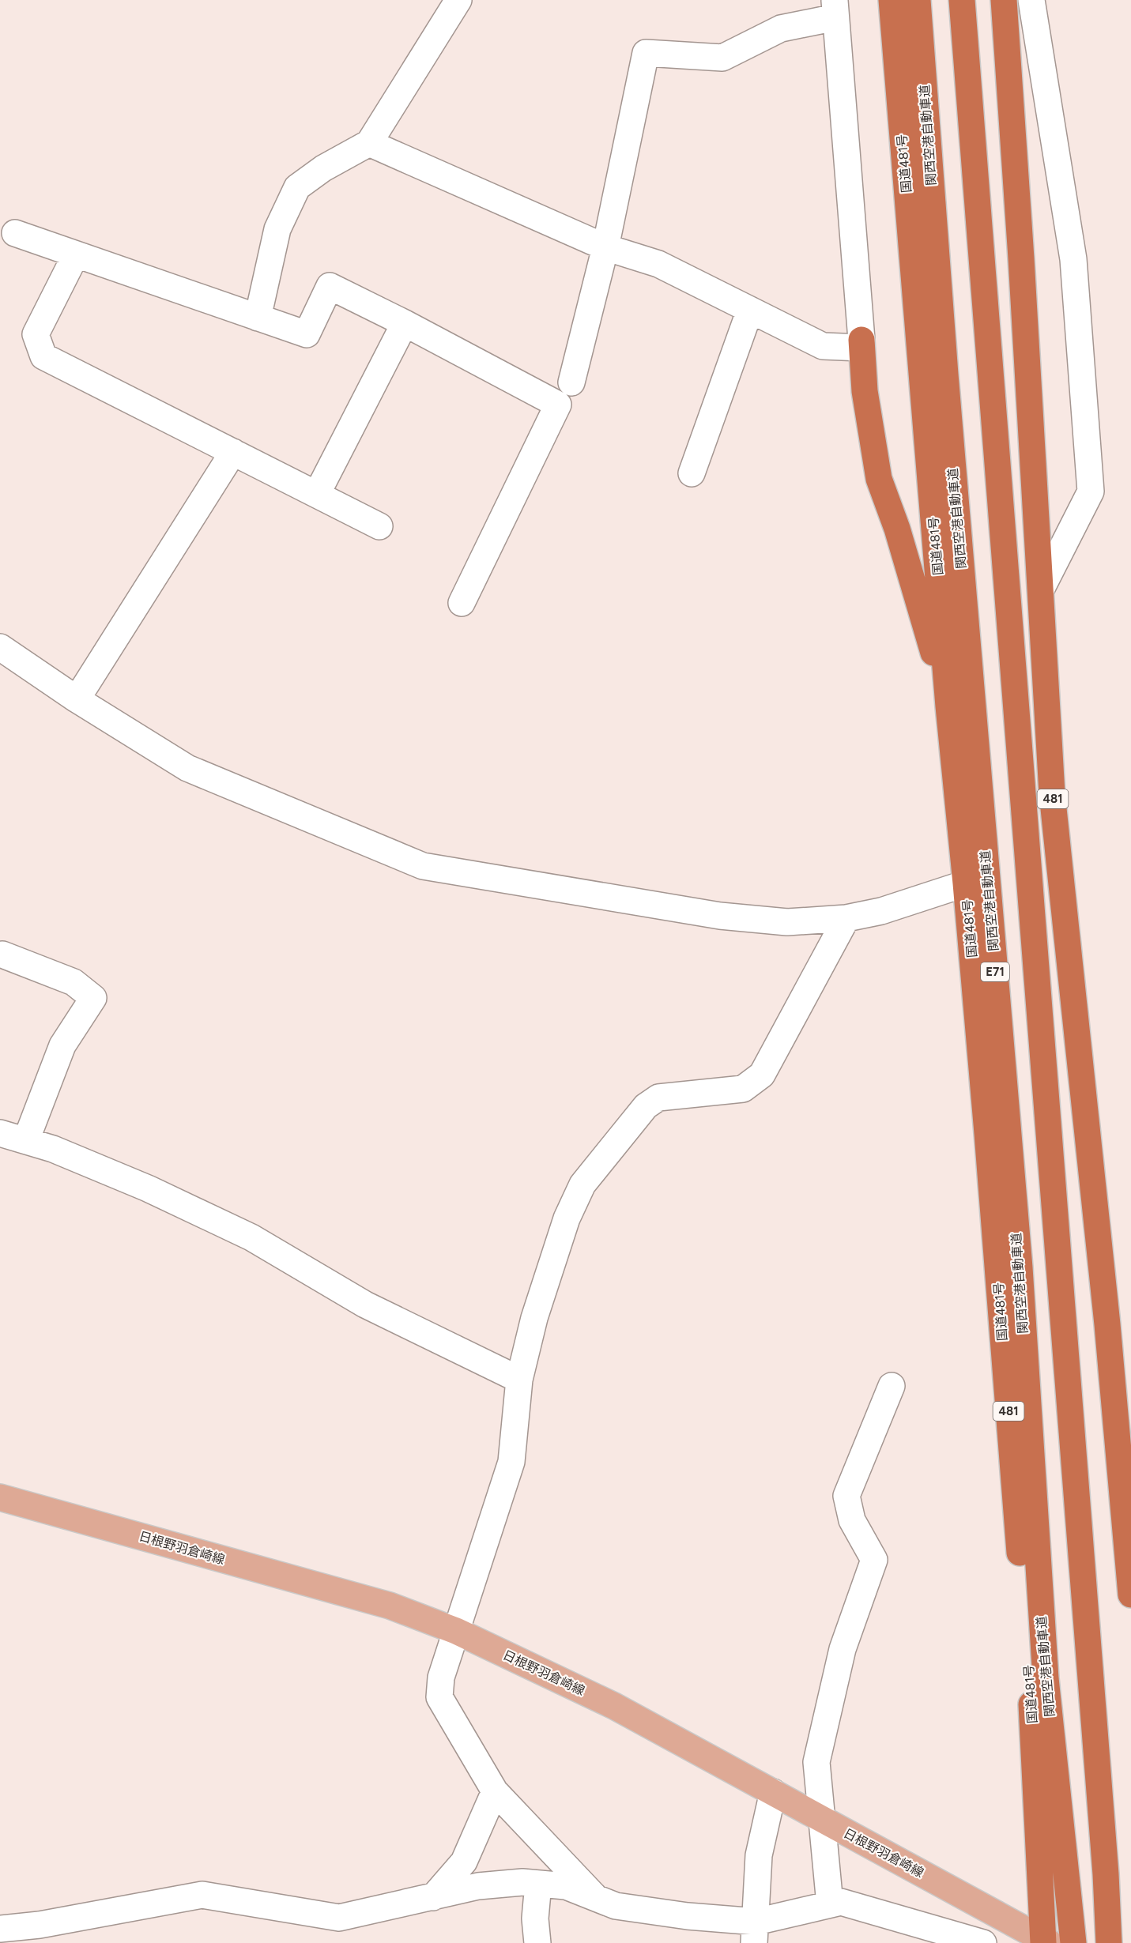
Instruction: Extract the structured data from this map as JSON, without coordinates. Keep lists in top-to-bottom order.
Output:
{
  "streets": {
    "highway": [
      "関西空港自動車道",
      "国道481号",
      "481",
      "E71"
    ],
    "main road": ["日根野羽倉崎線"]
  },
  "crossings": [
    ["国道481号", "481"],
    ["国道481号", "日根野羽倉崎線"]
  ]
}
